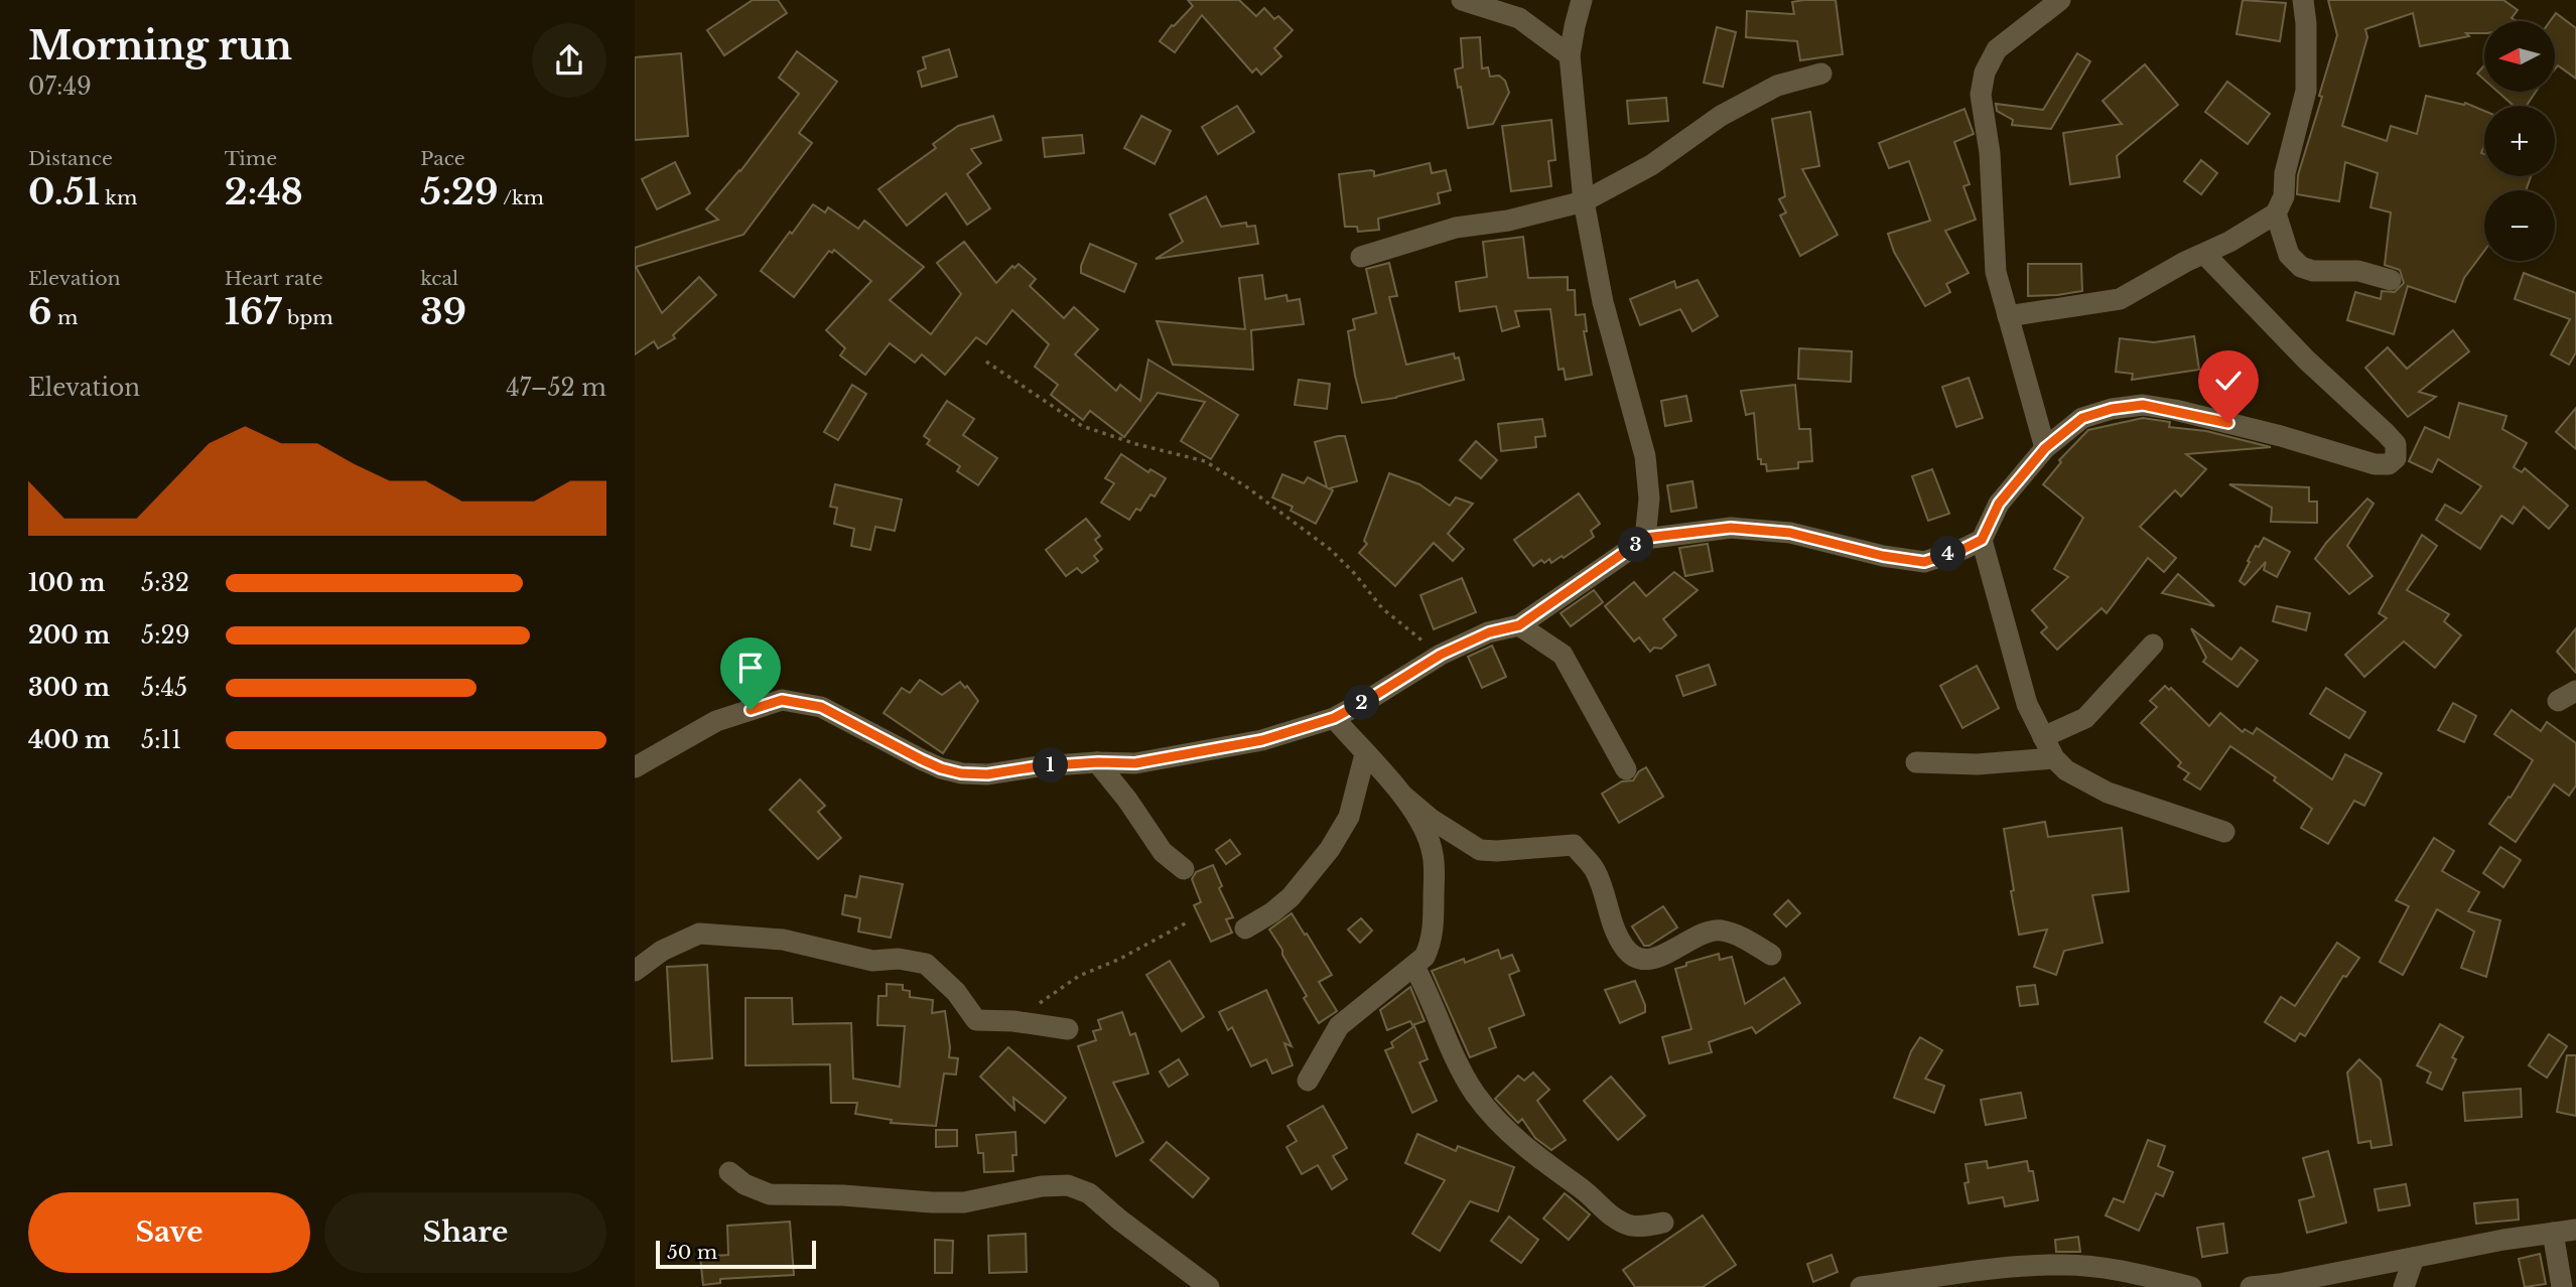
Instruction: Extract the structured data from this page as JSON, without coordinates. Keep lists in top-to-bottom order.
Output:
{
  "scale_bar": "50 m",
  "north": "left",
  "page": {
    "heading": ["Morning run", "07:49"],
    "map_buttons": ["+", "−"],
    "stats": [
      ["Distance", "0.51 km"],
      ["Time", "2:48"],
      ["Pace", "5:29 /km"],
      ["Elevation", "6 m"],
      ["Heart rate", "167 bpm"],
      ["kcal", "39"]
    ],
    "chart": ["Elevation", "47–52 m"],
    "pins": [
      "3",
      "4",
      "2",
      "1"
    ],
    "list": [
      {
        "name": "100 m",
        "note": "5:32"
      },
      {
        "name": "200 m",
        "note": "5:29"
      },
      {
        "name": "300 m",
        "note": "5:45"
      },
      {
        "name": "400 m",
        "note": "5:11"
      }
    ],
    "buttons": ["Save", "Share"],
    "scale": "50 m"
  }
}
